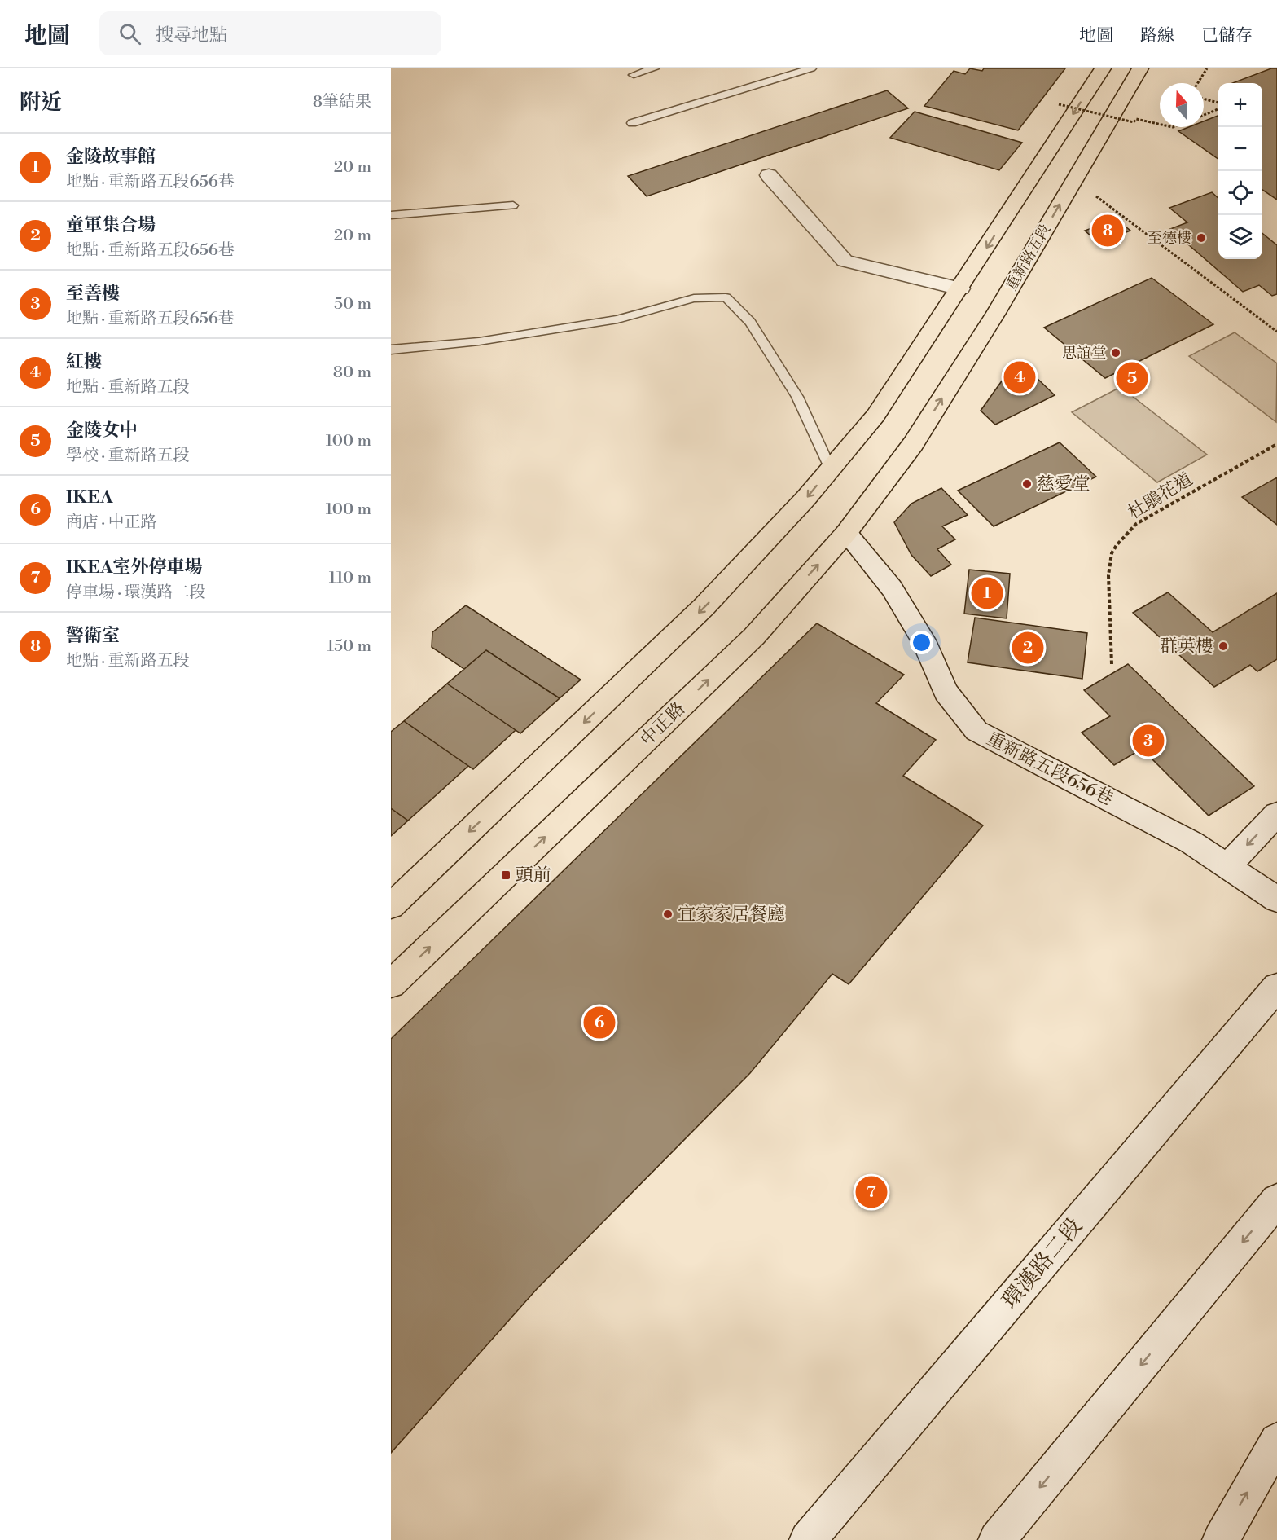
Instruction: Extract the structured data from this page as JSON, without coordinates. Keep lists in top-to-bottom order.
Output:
{
  "streets": {
    "main road": ["重新路五段", "中正路"],
    "street": ["重新路五段656巷", "環漢路二段"],
    "path": ["杜鵑花道"]
  },
  "crossings": [
    ["重新路五段", "中正路"],
    ["中正路", "重新路五段656巷"]
  ],
  "places": {
    "other": [
      "至德樓",
      "思誼堂",
      "慈愛堂",
      "群英樓",
      "宜家家居餐廳"
    ],
    "transit": ["頭前"]
  },
  "north": "top",
  "page": {
    "header": "地圖",
    "search": "搜尋地點",
    "nav": ["地圖", "路線", "已儲存"],
    "heading": ["附近", "8筆結果"],
    "map_buttons": ["+", "−"],
    "list": [
      {
        "mark": "1",
        "name": "金陵故事館",
        "note": "地點 · 重新路五段656巷",
        "value": "20 m"
      },
      {
        "mark": "2",
        "name": "童軍集合場",
        "note": "地點 · 重新路五段656巷",
        "value": "20 m"
      },
      {
        "mark": "3",
        "name": "至善樓",
        "note": "地點 · 重新路五段656巷",
        "value": "50 m"
      },
      {
        "mark": "4",
        "name": "紅樓",
        "note": "地點 · 重新路五段",
        "value": "80 m"
      },
      {
        "mark": "5",
        "name": "金陵女中",
        "note": "學校 · 重新路五段",
        "value": "100 m"
      },
      {
        "mark": "6",
        "name": "IKEA",
        "note": "商店 · 中正路",
        "value": "100 m"
      },
      {
        "mark": "7",
        "name": "IKEA室外停車場",
        "note": "停車場 · 環漢路二段",
        "value": "110 m"
      },
      {
        "mark": "8",
        "name": "警衛室",
        "note": "地點 · 重新路五段",
        "value": "150 m"
      }
    ],
    "pins": [
      "8",
      "4",
      "5",
      "1",
      "2",
      "3",
      "6",
      "7"
    ]
  }
}
